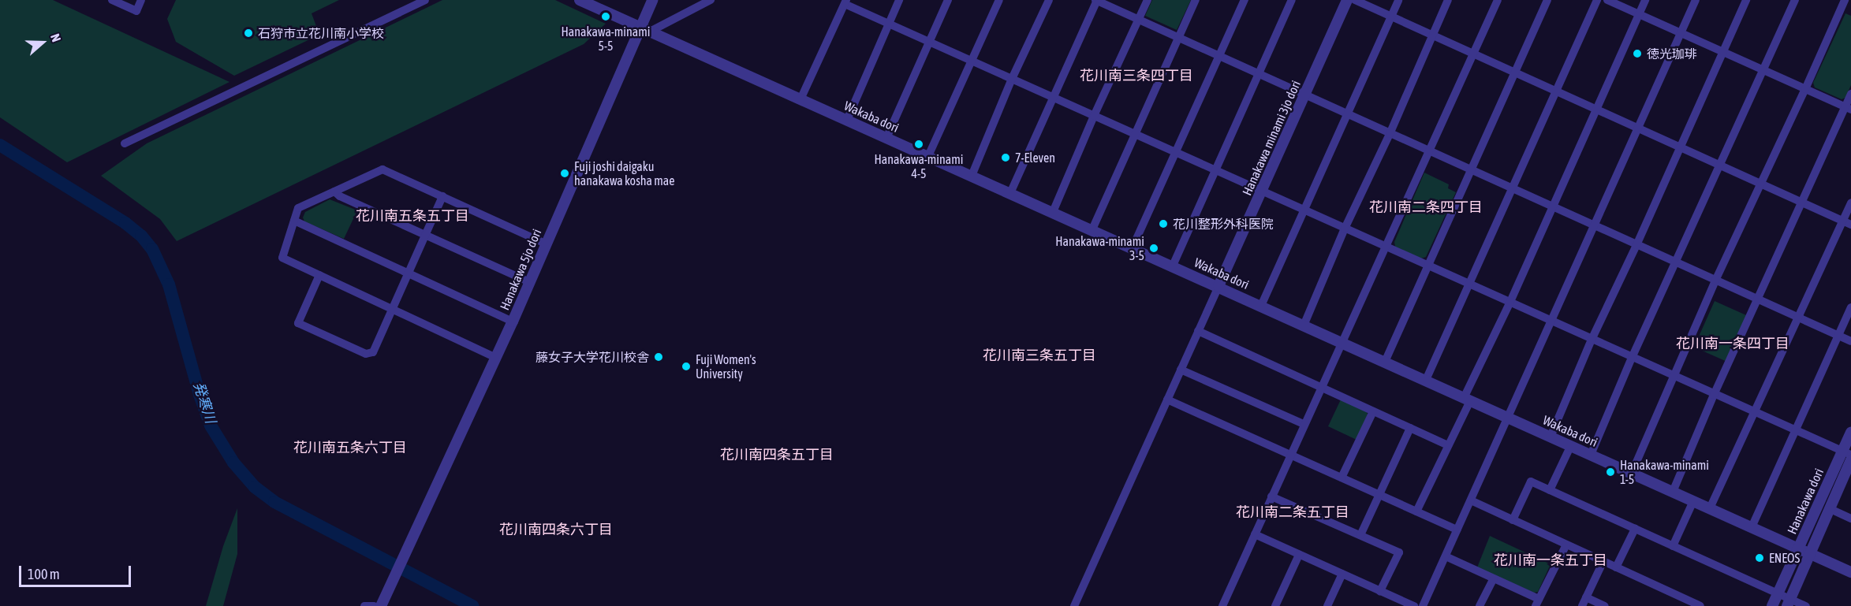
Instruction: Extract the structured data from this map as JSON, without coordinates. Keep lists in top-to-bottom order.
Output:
{
  "streets": {
    "street": [
      "Wakaba dori",
      "Hanakawa minami 3jo dori",
      "Hanakawa 5jo dori",
      "Hanakawa dori"
    ]
  },
  "crossings": [
    ["Wakaba dori", "Hanakawa minami 3jo dori"],
    ["Wakaba dori", "Hanakawa 5jo dori"],
    ["Wakaba dori", "Hanakawa dori"]
  ],
  "districts": [
    "花川南三条四丁目",
    "花川南二条四丁目",
    "花川南五条五丁目",
    "花川南一条四丁目",
    "花川南三条五丁目",
    "花川南五条六丁目",
    "花川南四条五丁目",
    "花川南二条五丁目",
    "花川南四条六丁目",
    "花川南一条五丁目"
  ],
  "water": ["発寒川"],
  "places": [
    "Hanakawa-minami 5-5",
    "石狩市立花川南小学校",
    "徳光珈琲",
    "Hanakawa-minami 4-5",
    "7-Eleven",
    "Fuji joshi daigaku hanakawa kosha mae",
    "花川整形外科医院",
    "Hanakawa-minami 3-5",
    "藤女子大学花川校舎",
    "Fuji Women's University",
    "Hanakawa-minami 1-5",
    "ENEOS"
  ],
  "scale_bar": "100 m",
  "north": "right"
}
